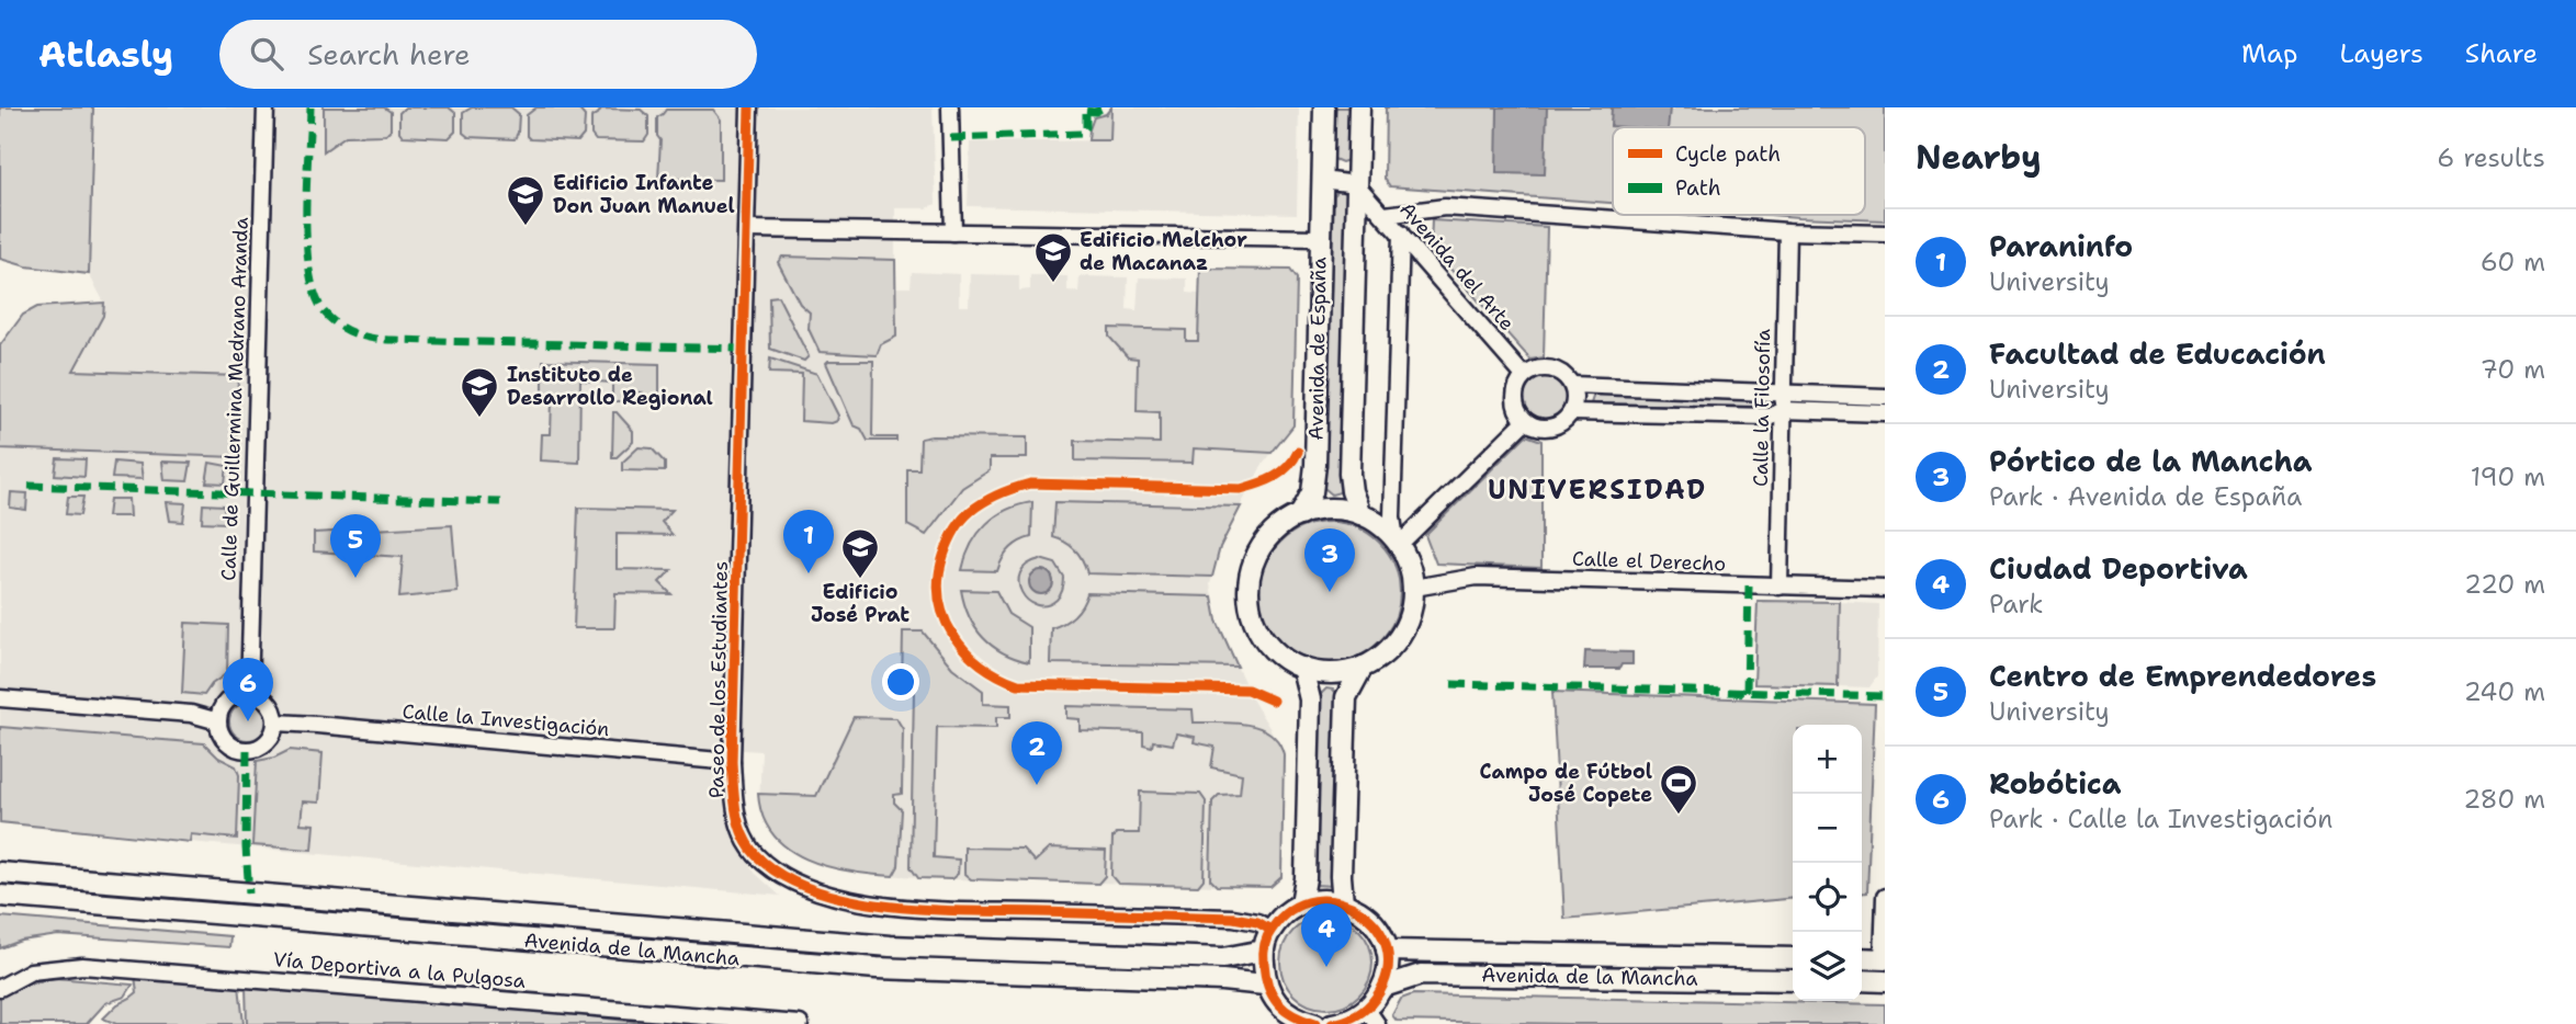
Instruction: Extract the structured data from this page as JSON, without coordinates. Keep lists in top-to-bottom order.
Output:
{
  "streets": {
    "main road": ["Avenida de España", "Avenida de la Mancha"],
    "street": [
      "Avenida del Arte",
      "Calle de Guillermina Medrano Aranda",
      "Calle la Filosofía",
      "Calle el Derecho",
      "Paseo de los Estudiantes",
      "Calle la Investigación",
      "Vía Deportiva a la Pulgosa"
    ]
  },
  "crossings": [
    ["Avenida del Arte", "Avenida de España"],
    ["Avenida de España", "Calle el Derecho"],
    ["Calle de Guillermina Medrano Aranda", "Calle la Investigación"],
    ["Calle la Filosofía", "Calle el Derecho"],
    ["Paseo de los Estudiantes", "Calle la Investigación"]
  ],
  "districts": ["UNIVERSIDAD"],
  "places": {
    "school or university": [
      "Edificio Infante Don Juan Manuel",
      "Edificio Melchor de Macanaz",
      "Instituto de Desarrollo Regional",
      "Edificio José Prat"
    ],
    "sports": ["Campo de Fútbol José Copete"]
  },
  "legend": ["Cycle path", "Path"],
  "page": {
    "header": "Atlasly",
    "search": "Search here",
    "nav": ["Map", "Layers", "Share"],
    "heading": ["Nearby", "6 results"],
    "list": [
      {
        "mark": "1",
        "name": "Paraninfo",
        "note": "University",
        "value": "60 m"
      },
      {
        "mark": "2",
        "name": "Facultad de Educación",
        "note": "University",
        "value": "70 m"
      },
      {
        "mark": "3",
        "name": "Pórtico de la Mancha",
        "note": "Park · Avenida de España",
        "value": "190 m"
      },
      {
        "mark": "4",
        "name": "Ciudad Deportiva",
        "note": "Park",
        "value": "220 m"
      },
      {
        "mark": "5",
        "name": "Centro de Emprendedores",
        "note": "University",
        "value": "240 m"
      },
      {
        "mark": "6",
        "name": "Robótica",
        "note": "Park · Calle la Investigación",
        "value": "280 m"
      }
    ],
    "pins": [
      "1",
      "5",
      "3",
      "6",
      "2",
      "4"
    ],
    "map_buttons": ["+", "−"]
  }
}
